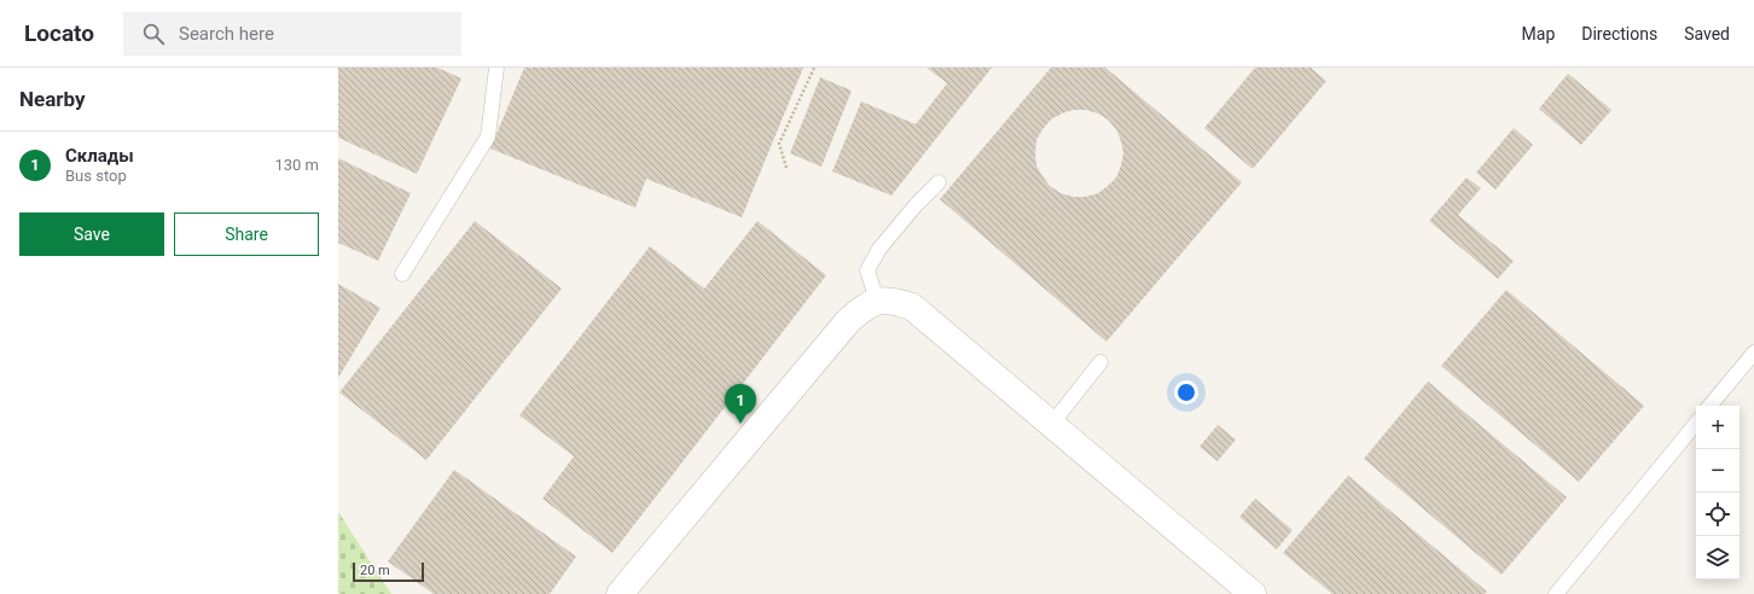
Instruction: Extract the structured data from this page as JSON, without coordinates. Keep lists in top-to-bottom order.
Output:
{
  "scale_bar": "20 m",
  "page": {
    "header": "Locato",
    "search": "Search here",
    "nav": ["Map", "Directions", "Saved"],
    "heading": "Nearby",
    "list": [
      {
        "mark": "1",
        "name": "Склады",
        "note": "Bus stop",
        "value": "130 m"
      }
    ],
    "buttons": ["Save", "Share"],
    "pins": "1",
    "map_buttons": ["+", "−"],
    "scale": "20 m"
  }
}
